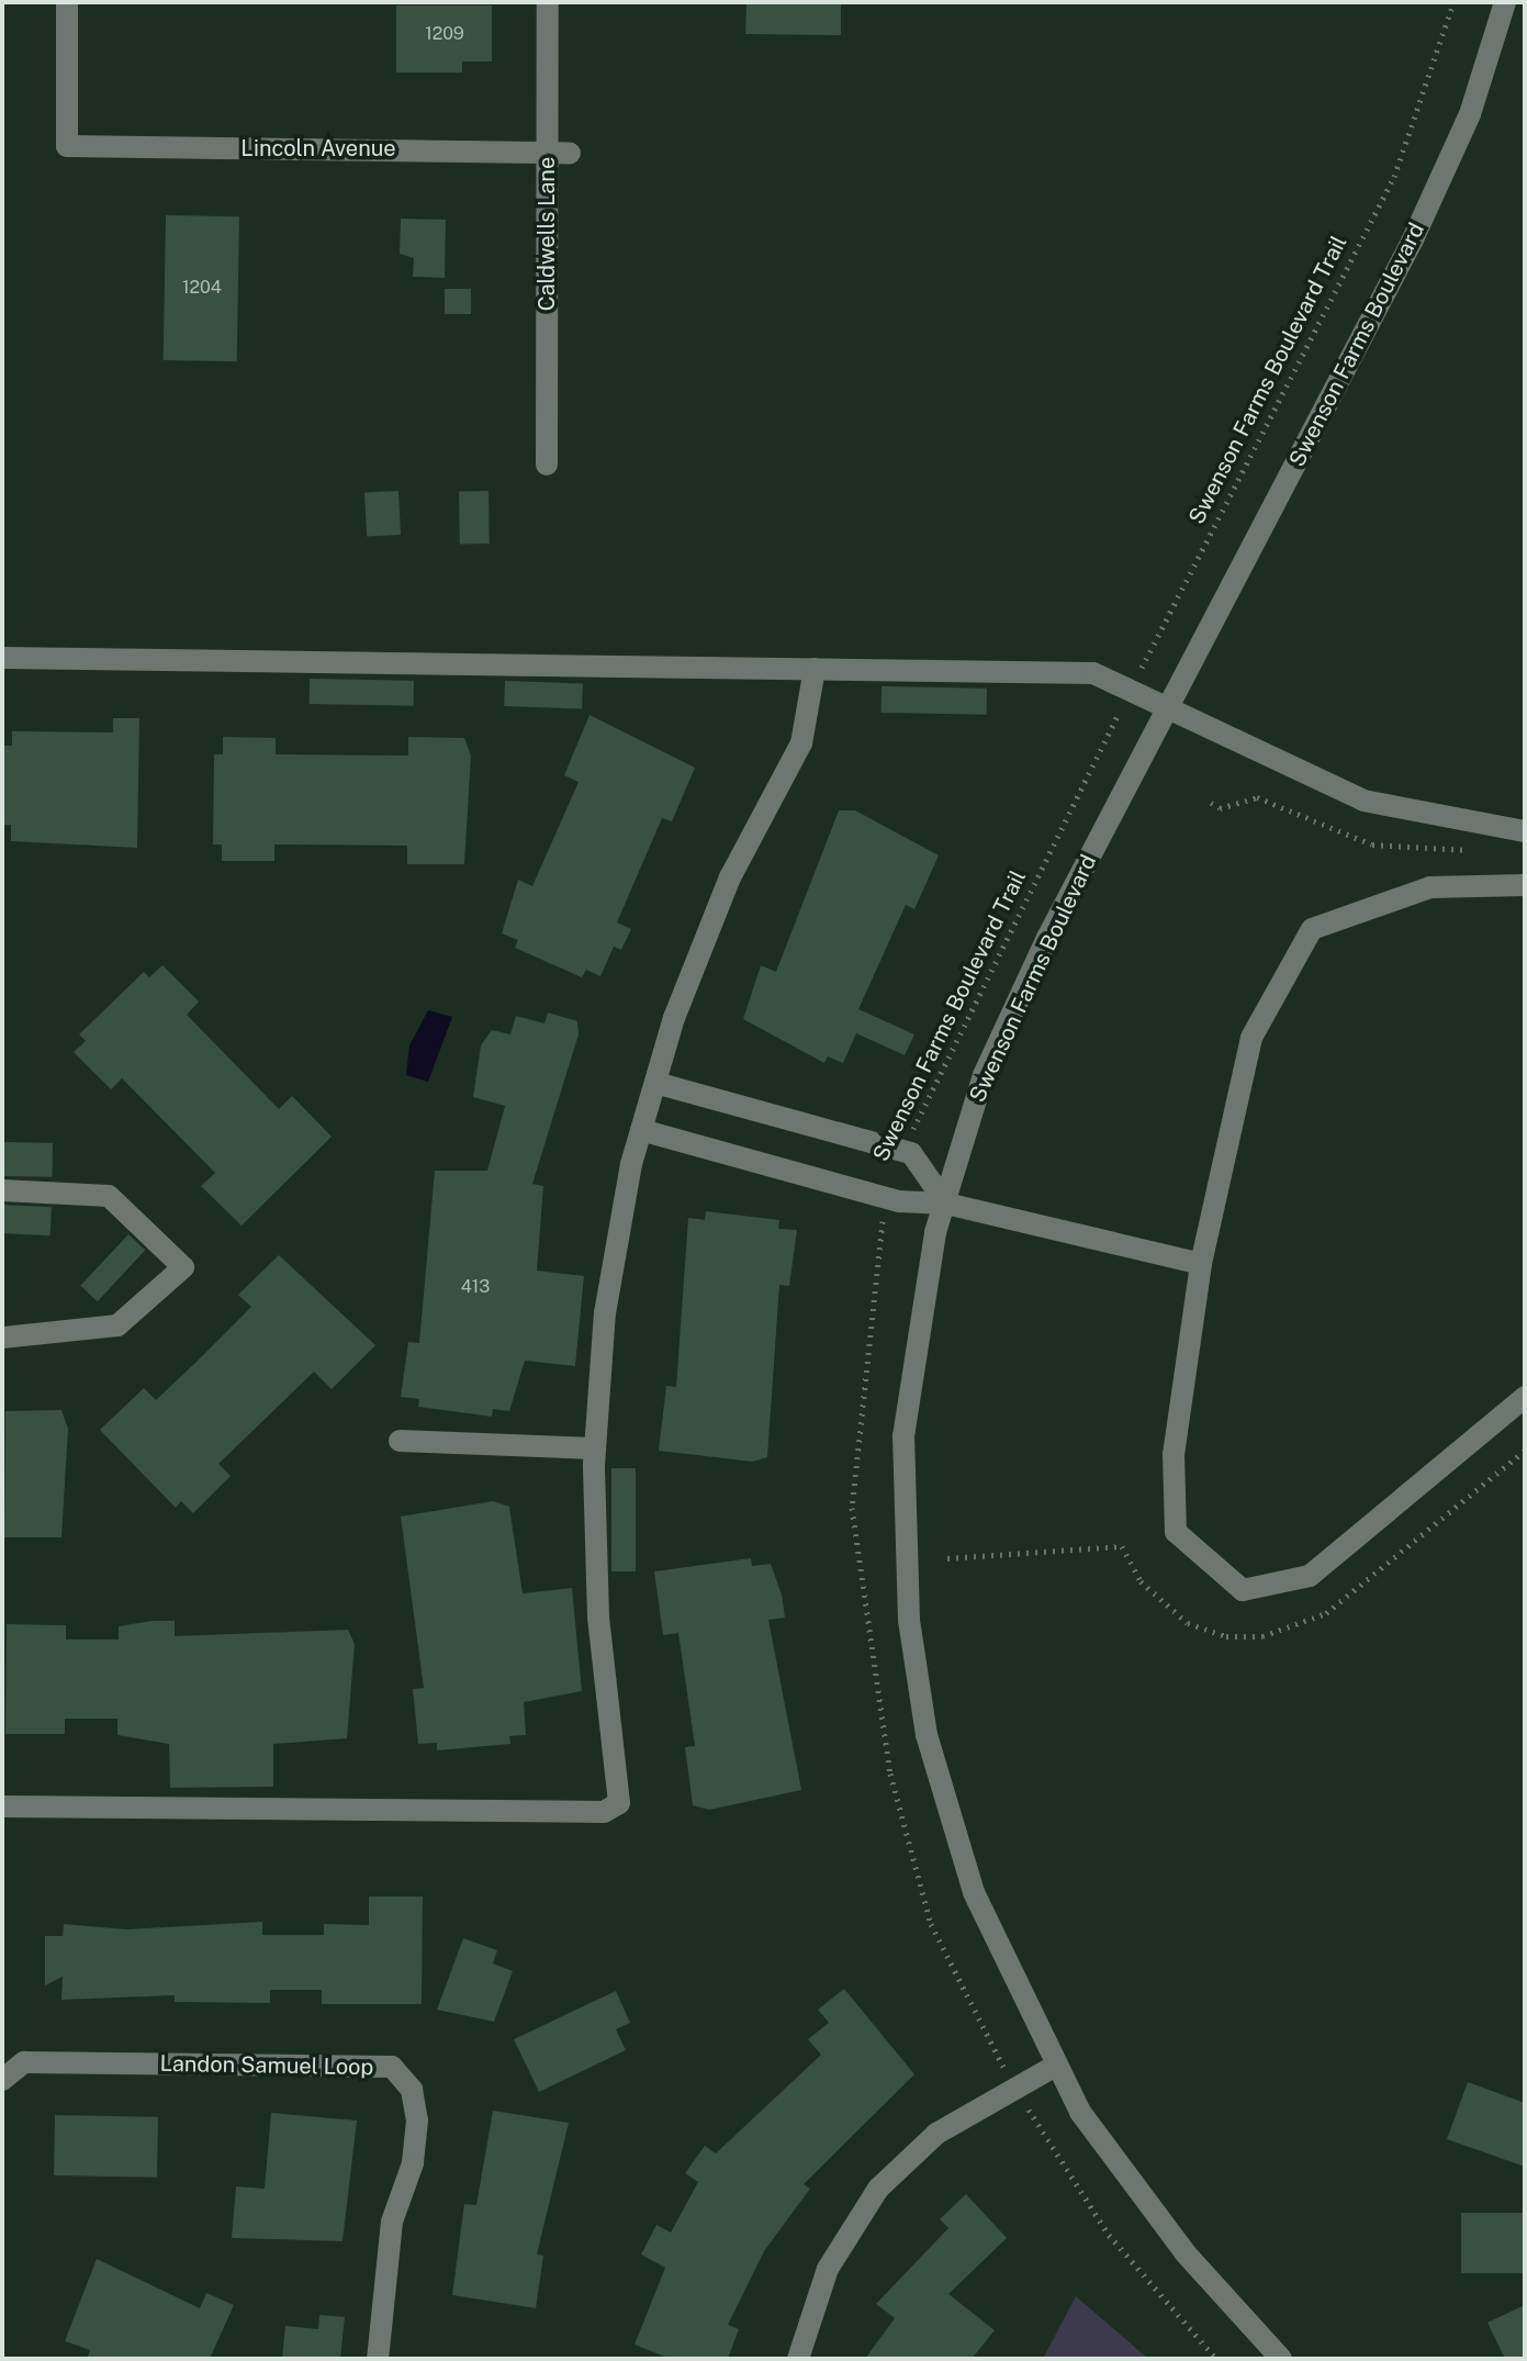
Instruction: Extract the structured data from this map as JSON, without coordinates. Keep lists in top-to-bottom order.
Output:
{
  "streets": {
    "street": [
      "Lincoln Avenue",
      "Caldwells Lane",
      "Swenson Farms Boulevard",
      "Landon Samuel Loop"
    ],
    "path": ["Swenson Farms Boulevard Trail"]
  },
  "crossings": [
    ["Lincoln Avenue", "Caldwells Lane"]
  ],
  "house_numbers": ["1209", "1204", "413"]
}
